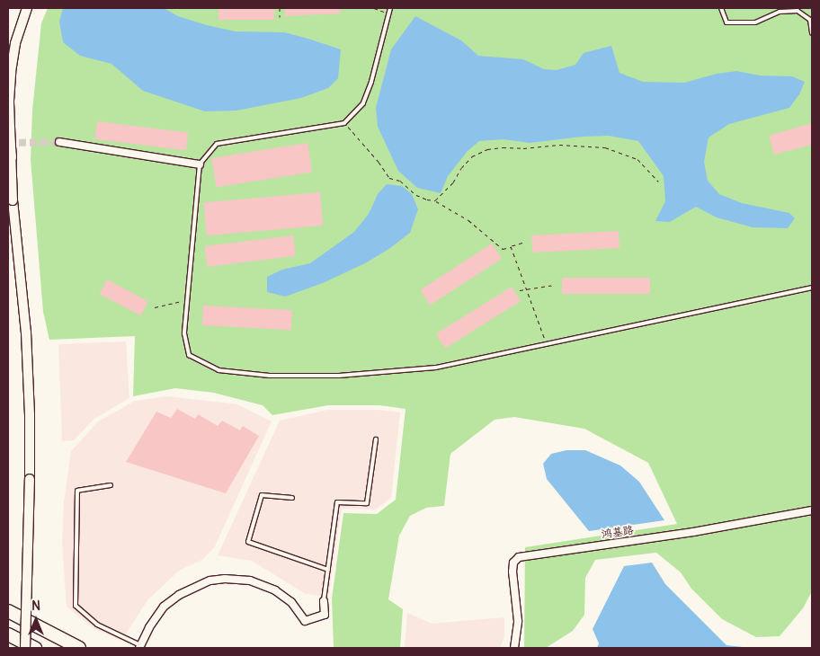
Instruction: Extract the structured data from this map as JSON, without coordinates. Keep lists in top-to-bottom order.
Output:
{
  "streets": {
    "street": ["鸿基路"]
  },
  "north": "top"
}
